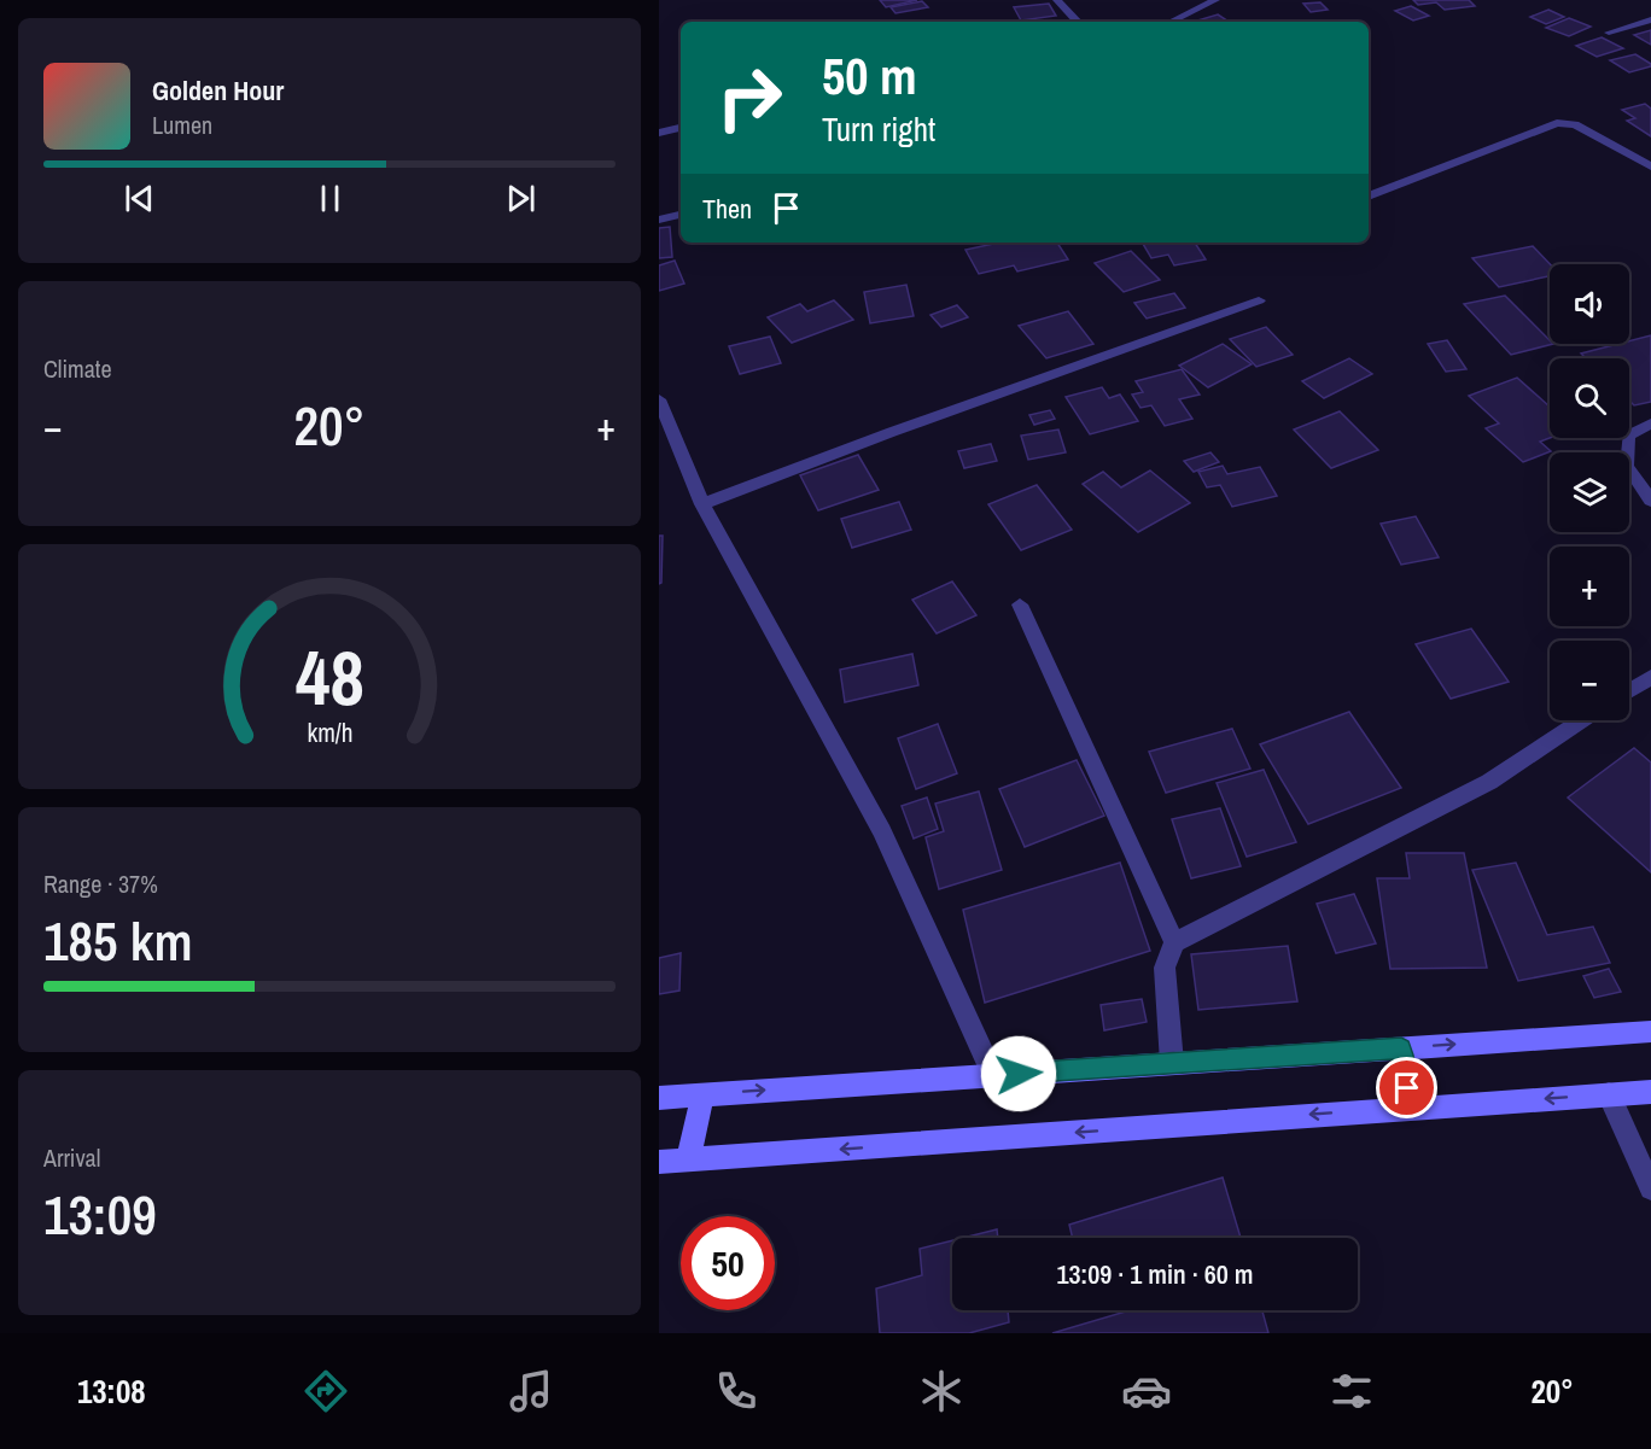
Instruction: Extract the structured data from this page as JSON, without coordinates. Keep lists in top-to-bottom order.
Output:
{
  "page": {
    "turn": ["50 m", "Turn right"],
    "song": ["Golden Hour", "Lumen"],
    "then": "Then",
    "map_buttons": ["+", "−"],
    "tile": [
      "Climate",
      ["Range · 37%", "185 km"],
      ["Arrival", "13:09"]
    ],
    "heat": ["−", "20°", "+"],
    "limit": "50",
    "trip": "13:09 · 1 min · 60 m",
    "tabs": ["13:08", "20°"],
    "gauge": ["48", "km/h"]
  }
}
